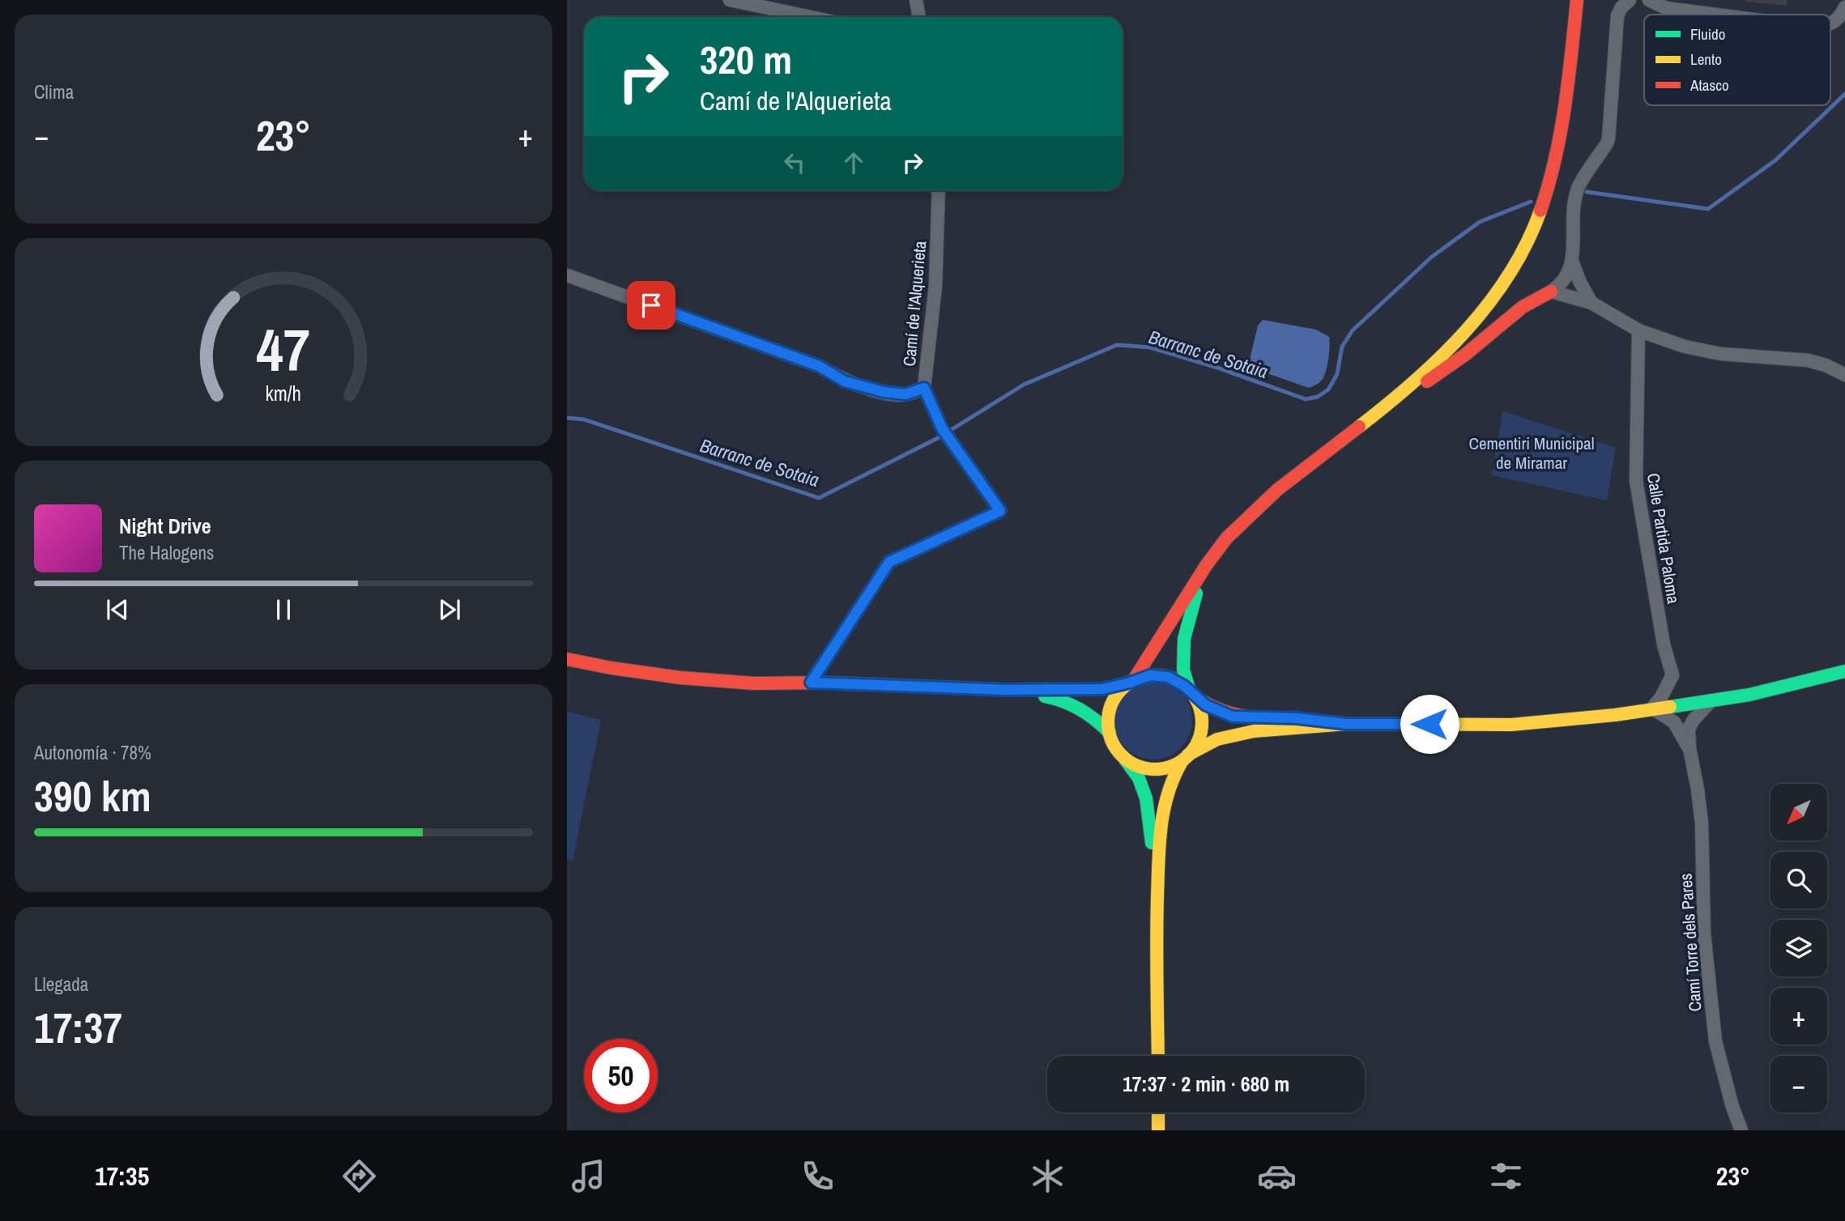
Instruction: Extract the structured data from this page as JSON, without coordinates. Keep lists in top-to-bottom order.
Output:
{
  "streets": {
    "street": ["Camí de l'Alquerieta", "Calle Partida Paloma", "Camí Torre dels Pares"]
  },
  "crossings": [
    ["Calle Partida Paloma", "Camí Torre dels Pares"]
  ],
  "water": ["Barranc de Sotaia"],
  "parks": ["Cementiri Municipal de Miramar"],
  "legend": ["Fluido", "Lento", "Atasco"],
  "north": "bottom left",
  "page": {
    "tile": [
      "Clima",
      ["Autonomía · 78%", "390 km"],
      ["Llegada", "17:37"]
    ],
    "turn": ["320 m", "Camí de l'Alquerieta"],
    "heat": ["−", "23°", "+"],
    "song": ["Night Drive", "The Halogens"],
    "map_buttons": ["+", "−"],
    "limit": "50",
    "trip": "17:37 · 2 min · 680 m",
    "tabs": ["17:35", "23°"],
    "gauge": ["47", "km/h"]
  }
}
